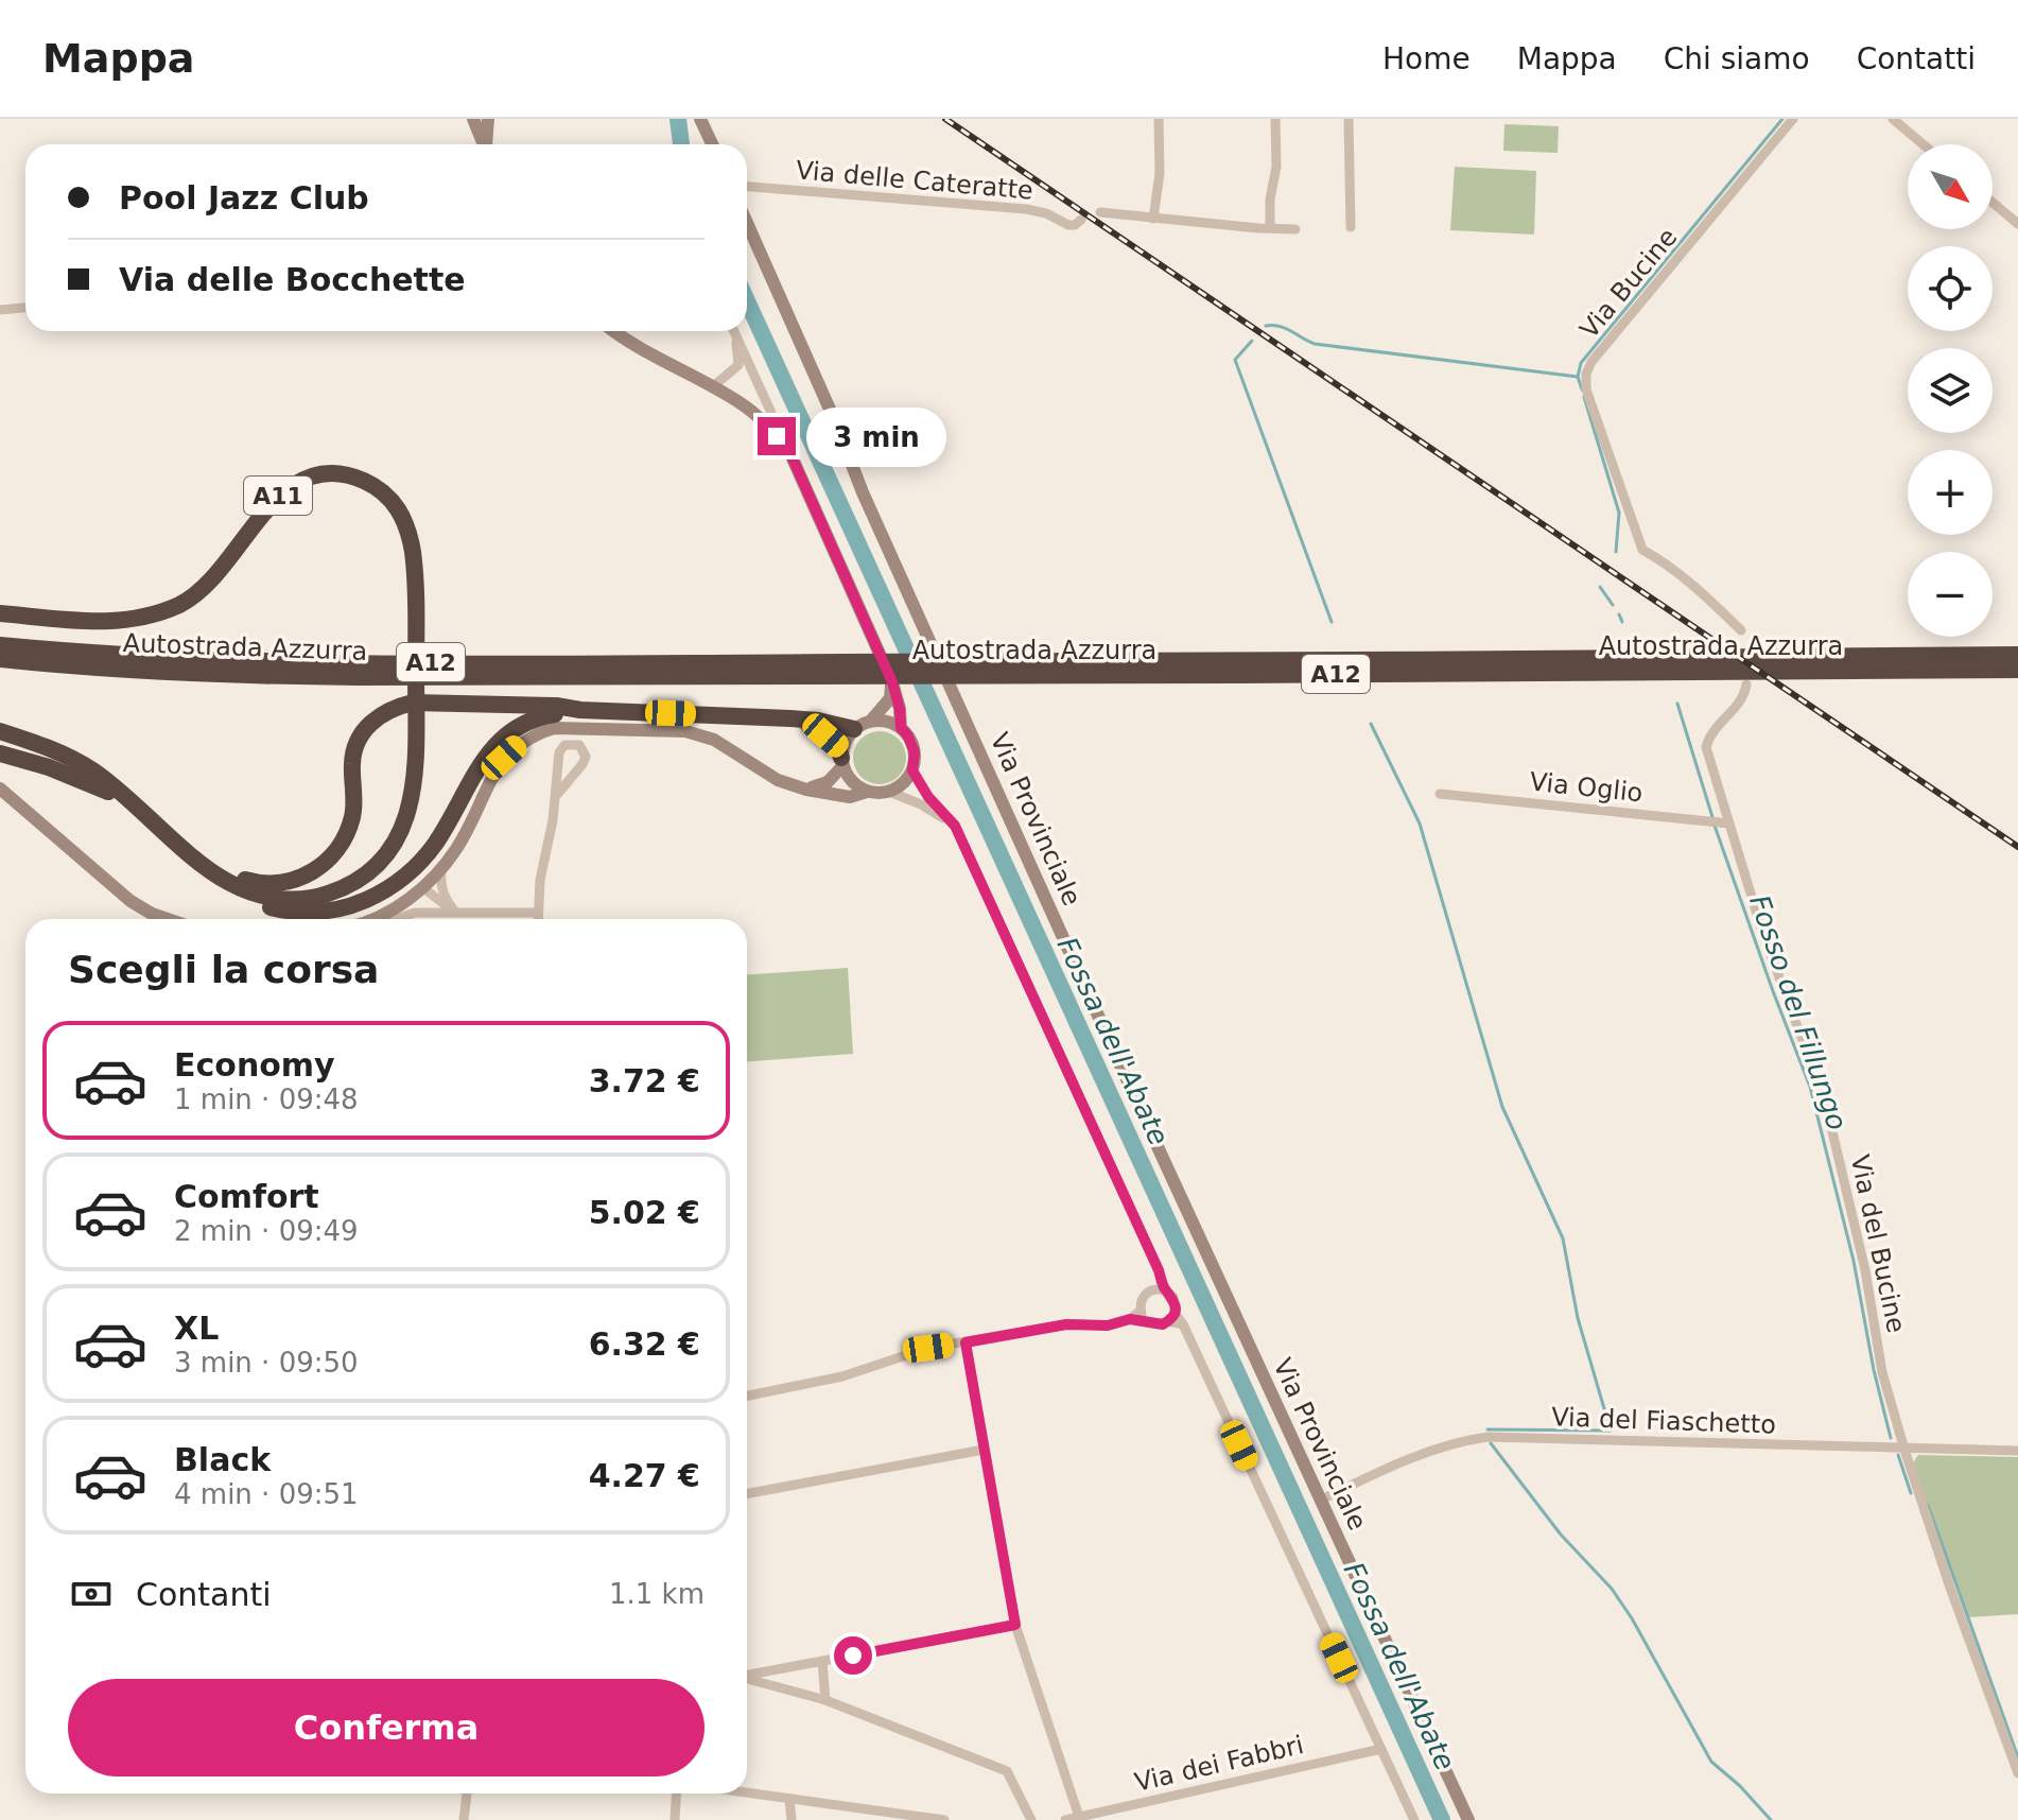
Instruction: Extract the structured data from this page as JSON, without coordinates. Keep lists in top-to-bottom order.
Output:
{
  "streets": {
    "highway": ["A11", "Autostrada Azzurra", "A12"],
    "main road": ["Via Provinciale"],
    "street": [
      "Via delle Cateratte",
      "Via Bucine",
      "Via Oglio",
      "Via del Bucine",
      "Via del Fiaschetto",
      "Via dei Fabbri"
    ]
  },
  "crossings": [
    ["Via Oglio", "Via del Bucine"],
    ["Via Provinciale", "Via del Fiaschetto"],
    ["Via del Bucine", "Via del Fiaschetto"]
  ],
  "water": ["Fosso del Fillungo", "Fossa dell'Abate"],
  "north": "bottom right",
  "page": {
    "header": "Mappa",
    "nav": [
      "Home",
      "Mappa",
      "Chi siamo",
      "Contatti"
    ],
    "map_buttons": ["+", "−"],
    "banner": ["Pool Jazz Club", "Via delle Bocchette"],
    "bubble": "3 min",
    "heading": "Scegli la corsa",
    "list": [
      {
        "name": "Economy",
        "note": "1 min · 09:48",
        "value": "3.72 €"
      },
      {
        "name": "Comfort",
        "note": "2 min · 09:49",
        "value": "5.02 €"
      },
      {
        "name": "XL",
        "note": "3 min · 09:50",
        "value": "6.32 €"
      },
      {
        "name": "Black",
        "note": "4 min · 09:51",
        "value": "4.27 €"
      }
    ],
    "pay": ["Contanti", "1.1 km"],
    "buttons": "Conferma"
  }
}
